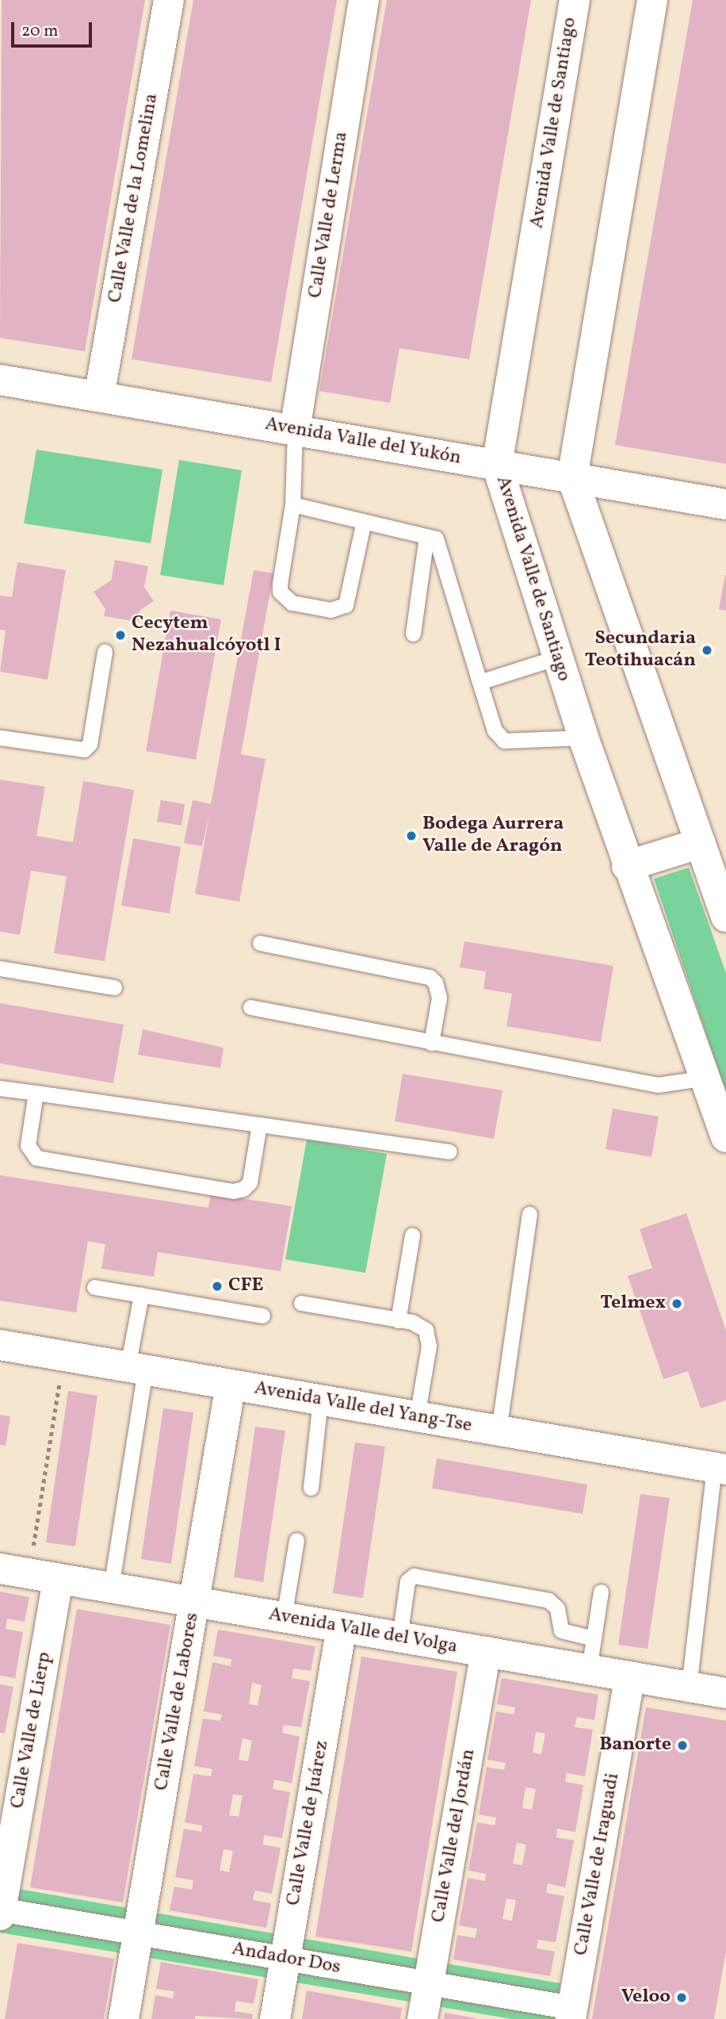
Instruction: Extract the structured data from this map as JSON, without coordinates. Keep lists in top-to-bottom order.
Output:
{
  "streets": {
    "street": [
      "Avenida Valle de Santiago",
      "Calle Valle de la Lomelina",
      "Calle Valle de Lerma",
      "Avenida Valle del Yukón",
      "Avenida Valle del Yang-Tse",
      "Avenida Valle del Volga",
      "Calle Valle de Labores",
      "Calle Valle de Lierp",
      "Calle Valle de Juárez",
      "Calle Valle del Jordán",
      "Calle Valle de Iraguadi",
      "Andador Dos"
    ]
  },
  "crossings": [
    ["Avenida Valle de Santiago", "Avenida Valle del Yukón"],
    ["Calle Valle de la Lomelina", "Avenida Valle del Yukón"],
    ["Calle Valle de Lerma", "Avenida Valle del Yukón"],
    ["Avenida Valle del Yang-Tse", "Calle Valle de Labores"],
    ["Avenida Valle del Volga", "Calle Valle de Labores"],
    ["Avenida Valle del Volga", "Calle Valle de Lierp"],
    ["Avenida Valle del Volga", "Calle Valle de Juárez"],
    ["Avenida Valle del Volga", "Calle Valle del Jordán"],
    ["Avenida Valle del Volga", "Calle Valle de Iraguadi"],
    ["Calle Valle de Labores", "Andador Dos"],
    ["Calle Valle de Lierp", "Andador Dos"],
    ["Calle Valle de Juárez", "Andador Dos"],
    ["Calle Valle del Jordán", "Andador Dos"],
    ["Calle Valle de Iraguadi", "Andador Dos"]
  ],
  "places": [
    "Cecytem Nezahualcóyotl I",
    "Secundaria Teotihuacán",
    "Bodega Aurrera Valle de Aragón",
    "CFE",
    "Telmex",
    "Banorte",
    "Veloo"
  ],
  "scale_bar": "20 m"
}
